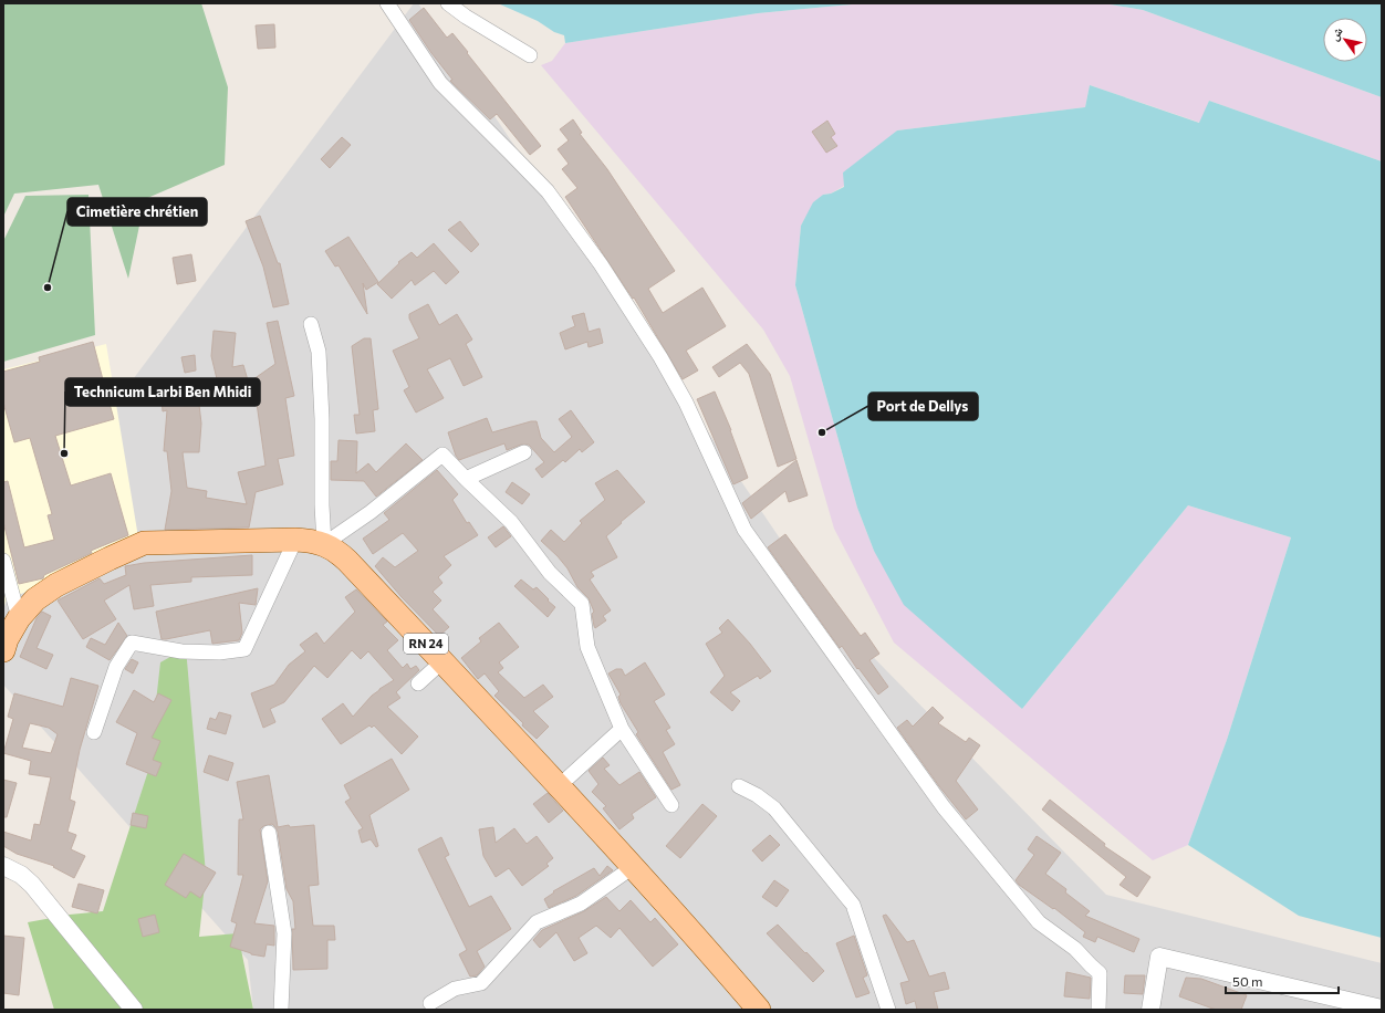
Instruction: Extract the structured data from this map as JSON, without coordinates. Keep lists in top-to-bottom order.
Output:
{
  "streets": {
    "main road": ["RN 24"]
  },
  "places": ["Cimetière chrétien", "Port de Dellys", "Technicum Larbi Ben Mhidi"],
  "scale_bar": "50 m",
  "north": "top left"
}
